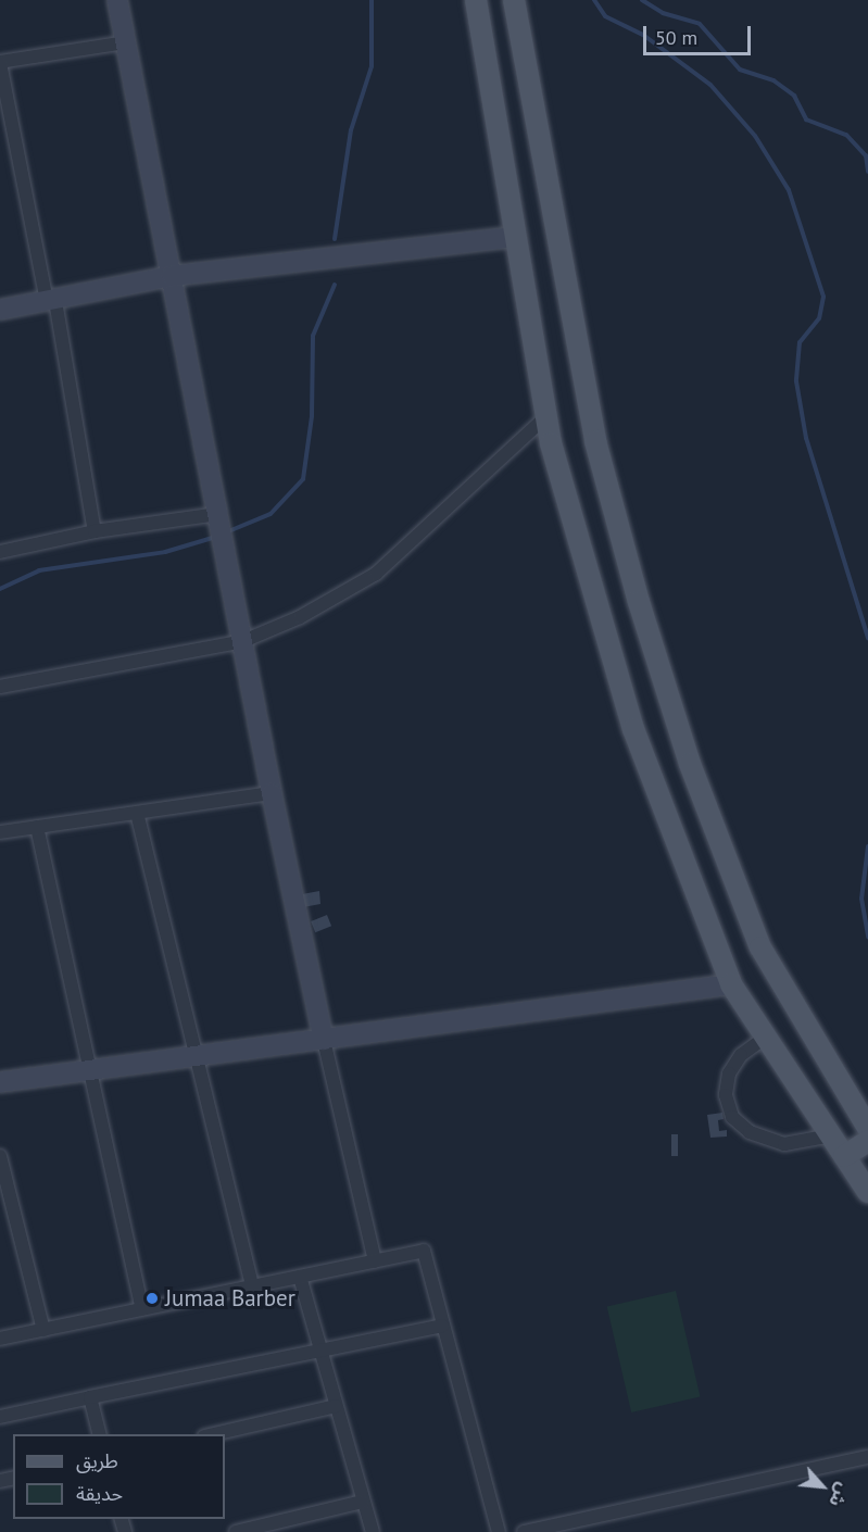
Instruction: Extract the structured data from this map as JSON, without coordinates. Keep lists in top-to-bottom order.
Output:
{
  "places": ["Jumaa Barber"],
  "legend": ["طريق", "حديقة"],
  "scale_bar": "50 m",
  "north": "bottom right"
}
